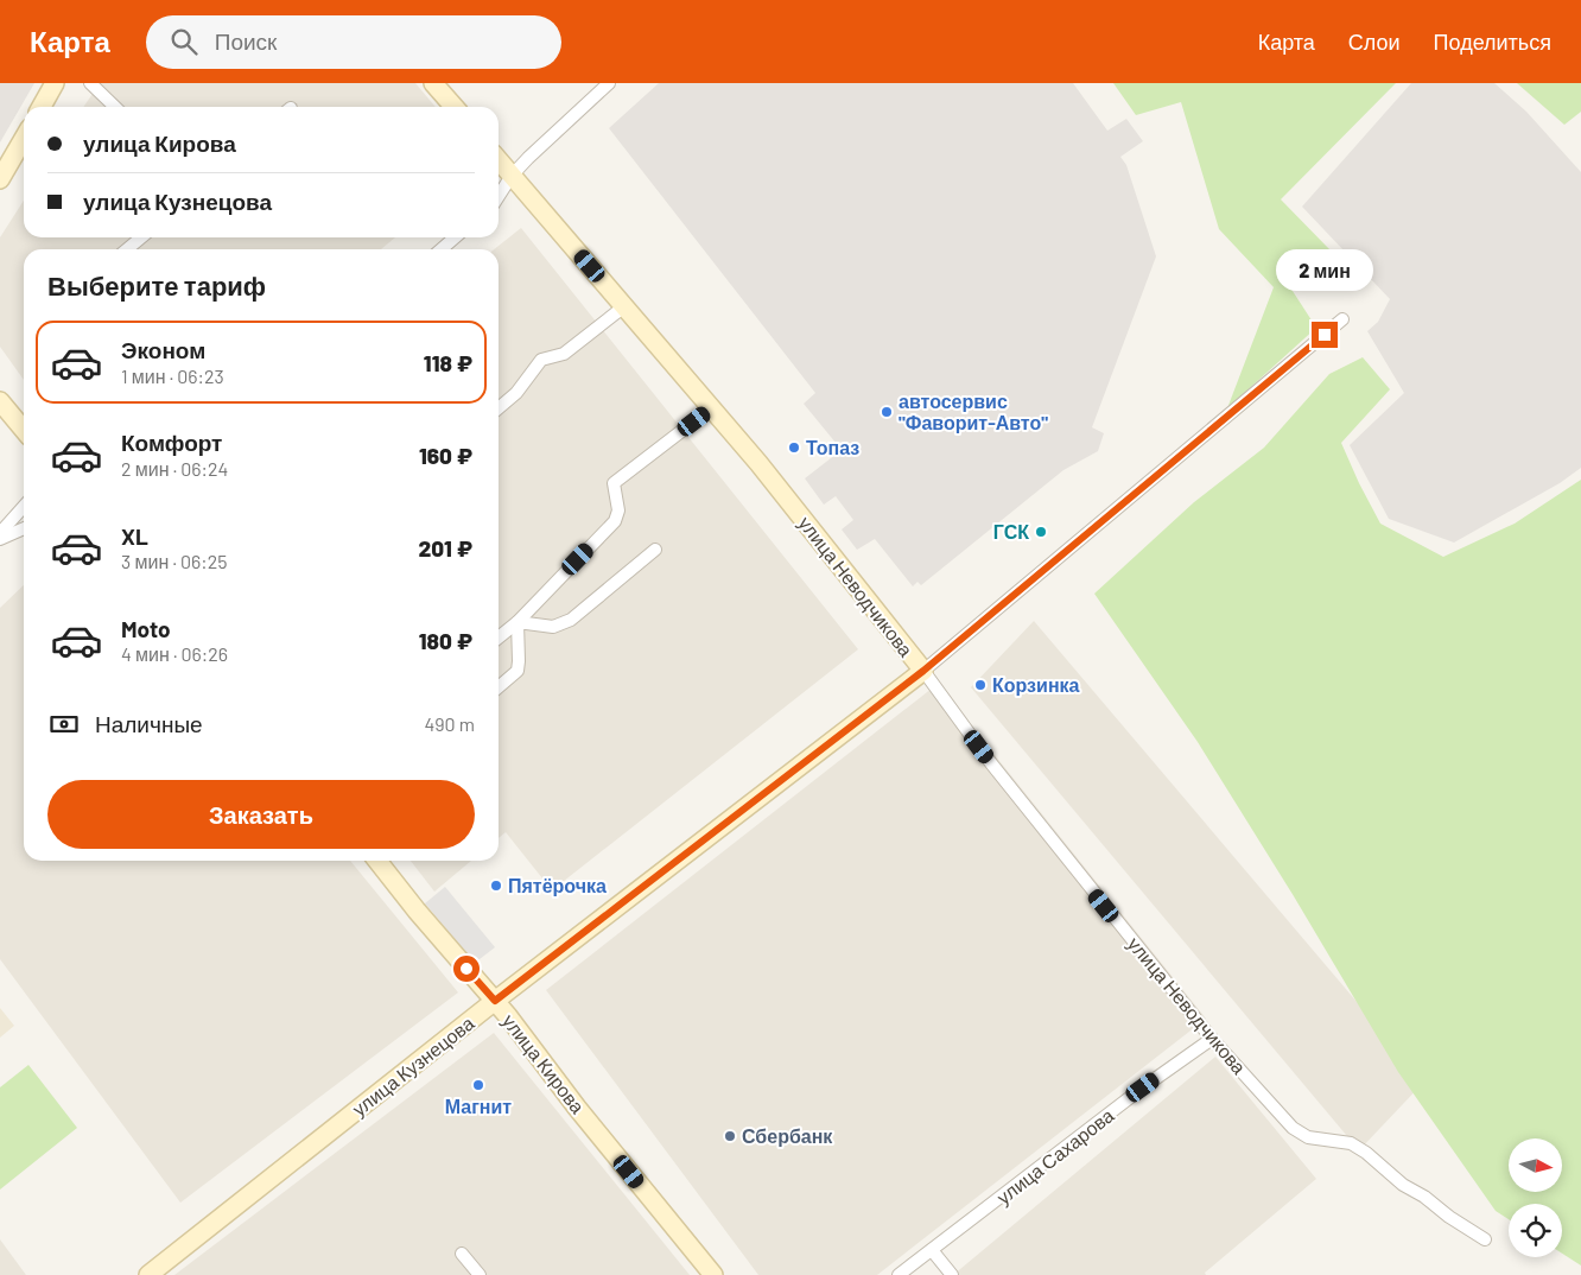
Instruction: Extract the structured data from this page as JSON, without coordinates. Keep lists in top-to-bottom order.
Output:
{
  "streets": {
    "main road": ["улица Неводчикова", "улица Кирова", "улица Кузнецова"],
    "street": ["улица Сахарова"]
  },
  "crossings": [
    ["улица Неводчикова", "улица Кузнецова"],
    ["улица Неводчикова", "улица Сахарова"],
    ["улица Кирова", "улица Кузнецова"]
  ],
  "places": [
    "автосервис \"Фаворит-Авто\"",
    "Топаз",
    "ГСК",
    "Корзинка",
    "Пятёрочка",
    "Магнит",
    "Сбербанк"
  ],
  "north": "right",
  "page": {
    "header": "Карта",
    "search": "Поиск",
    "nav": ["Карта", "Слои", "Поделиться"],
    "banner": ["улица Кирова", "улица Кузнецова"],
    "bubble": "2 мин",
    "heading": "Выберите тариф",
    "list": [
      {
        "name": "Эконом",
        "note": "1 мин · 06:23",
        "value": "118 ₽"
      },
      {
        "name": "Комфорт",
        "note": "2 мин · 06:24",
        "value": "160 ₽"
      },
      {
        "name": "XL",
        "note": "3 мин · 06:25",
        "value": "201 ₽"
      },
      {
        "name": "Moto",
        "note": "4 мин · 06:26",
        "value": "180 ₽"
      }
    ],
    "pay": ["Наличные", "490 m"],
    "buttons": "Заказать"
  }
}
